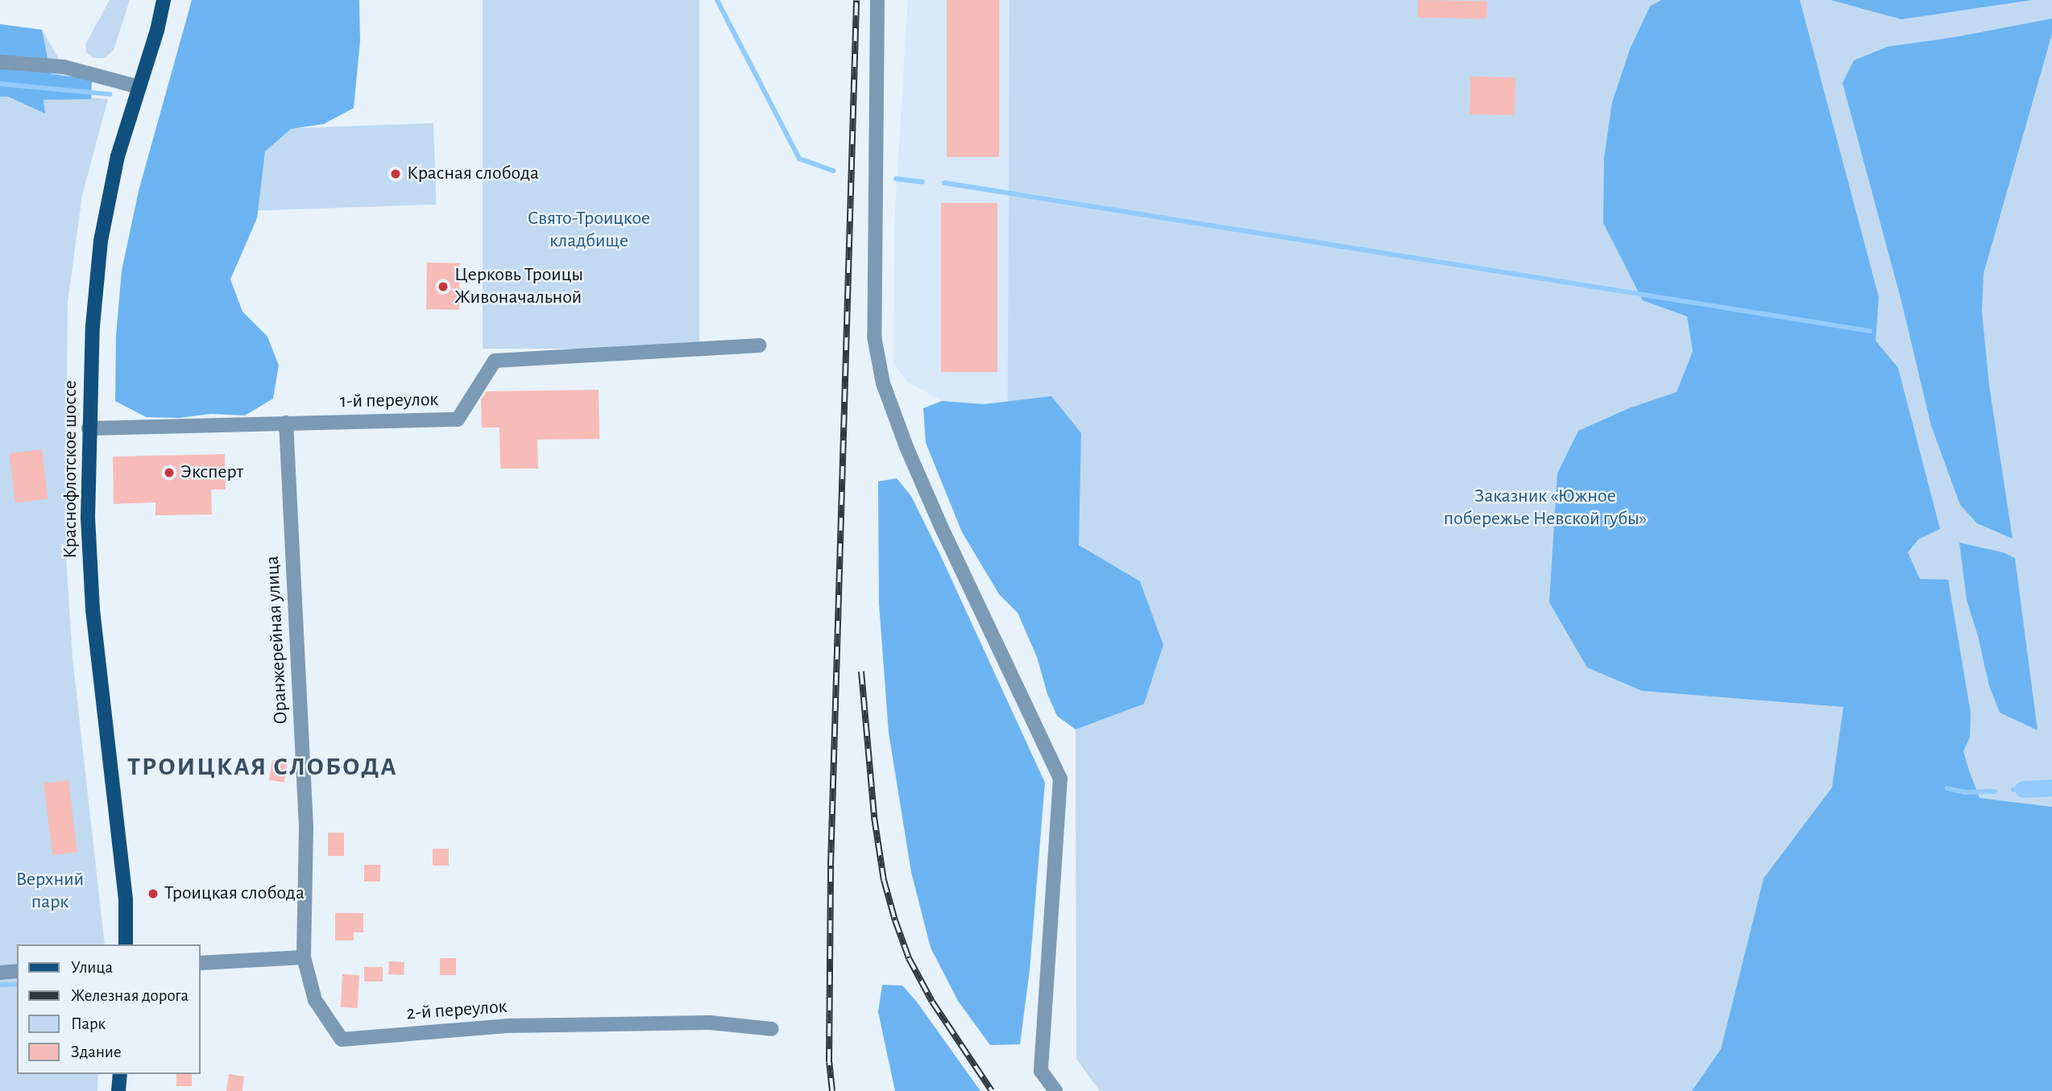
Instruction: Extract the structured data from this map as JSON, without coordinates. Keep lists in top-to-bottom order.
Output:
{
  "streets": {
    "main road": ["Краснофлотское шоссе"],
    "street": ["1-й переулок", "Оранжерейная улица", "2-й переулок"]
  },
  "crossings": [
    ["1-й переулок", "Краснофлотское шоссе"],
    ["1-й переулок", "Оранжерейная улица"],
    ["Оранжерейная улица", "2-й переулок"]
  ],
  "districts": ["ТРОИЦКАЯ СЛОБОДА"],
  "parks": ["Свято-Троицкое кладбище", "Заказник «Южное побережье Невской губы»", "Верхний парк"],
  "places": [
    "Красная слобода",
    "Церковь Троицы Живоначальной",
    "Эксперт",
    "Троицкая слобода"
  ],
  "legend": [
    "Улица",
    "Железная дорога",
    "Парк",
    "Здание"
  ]
}
